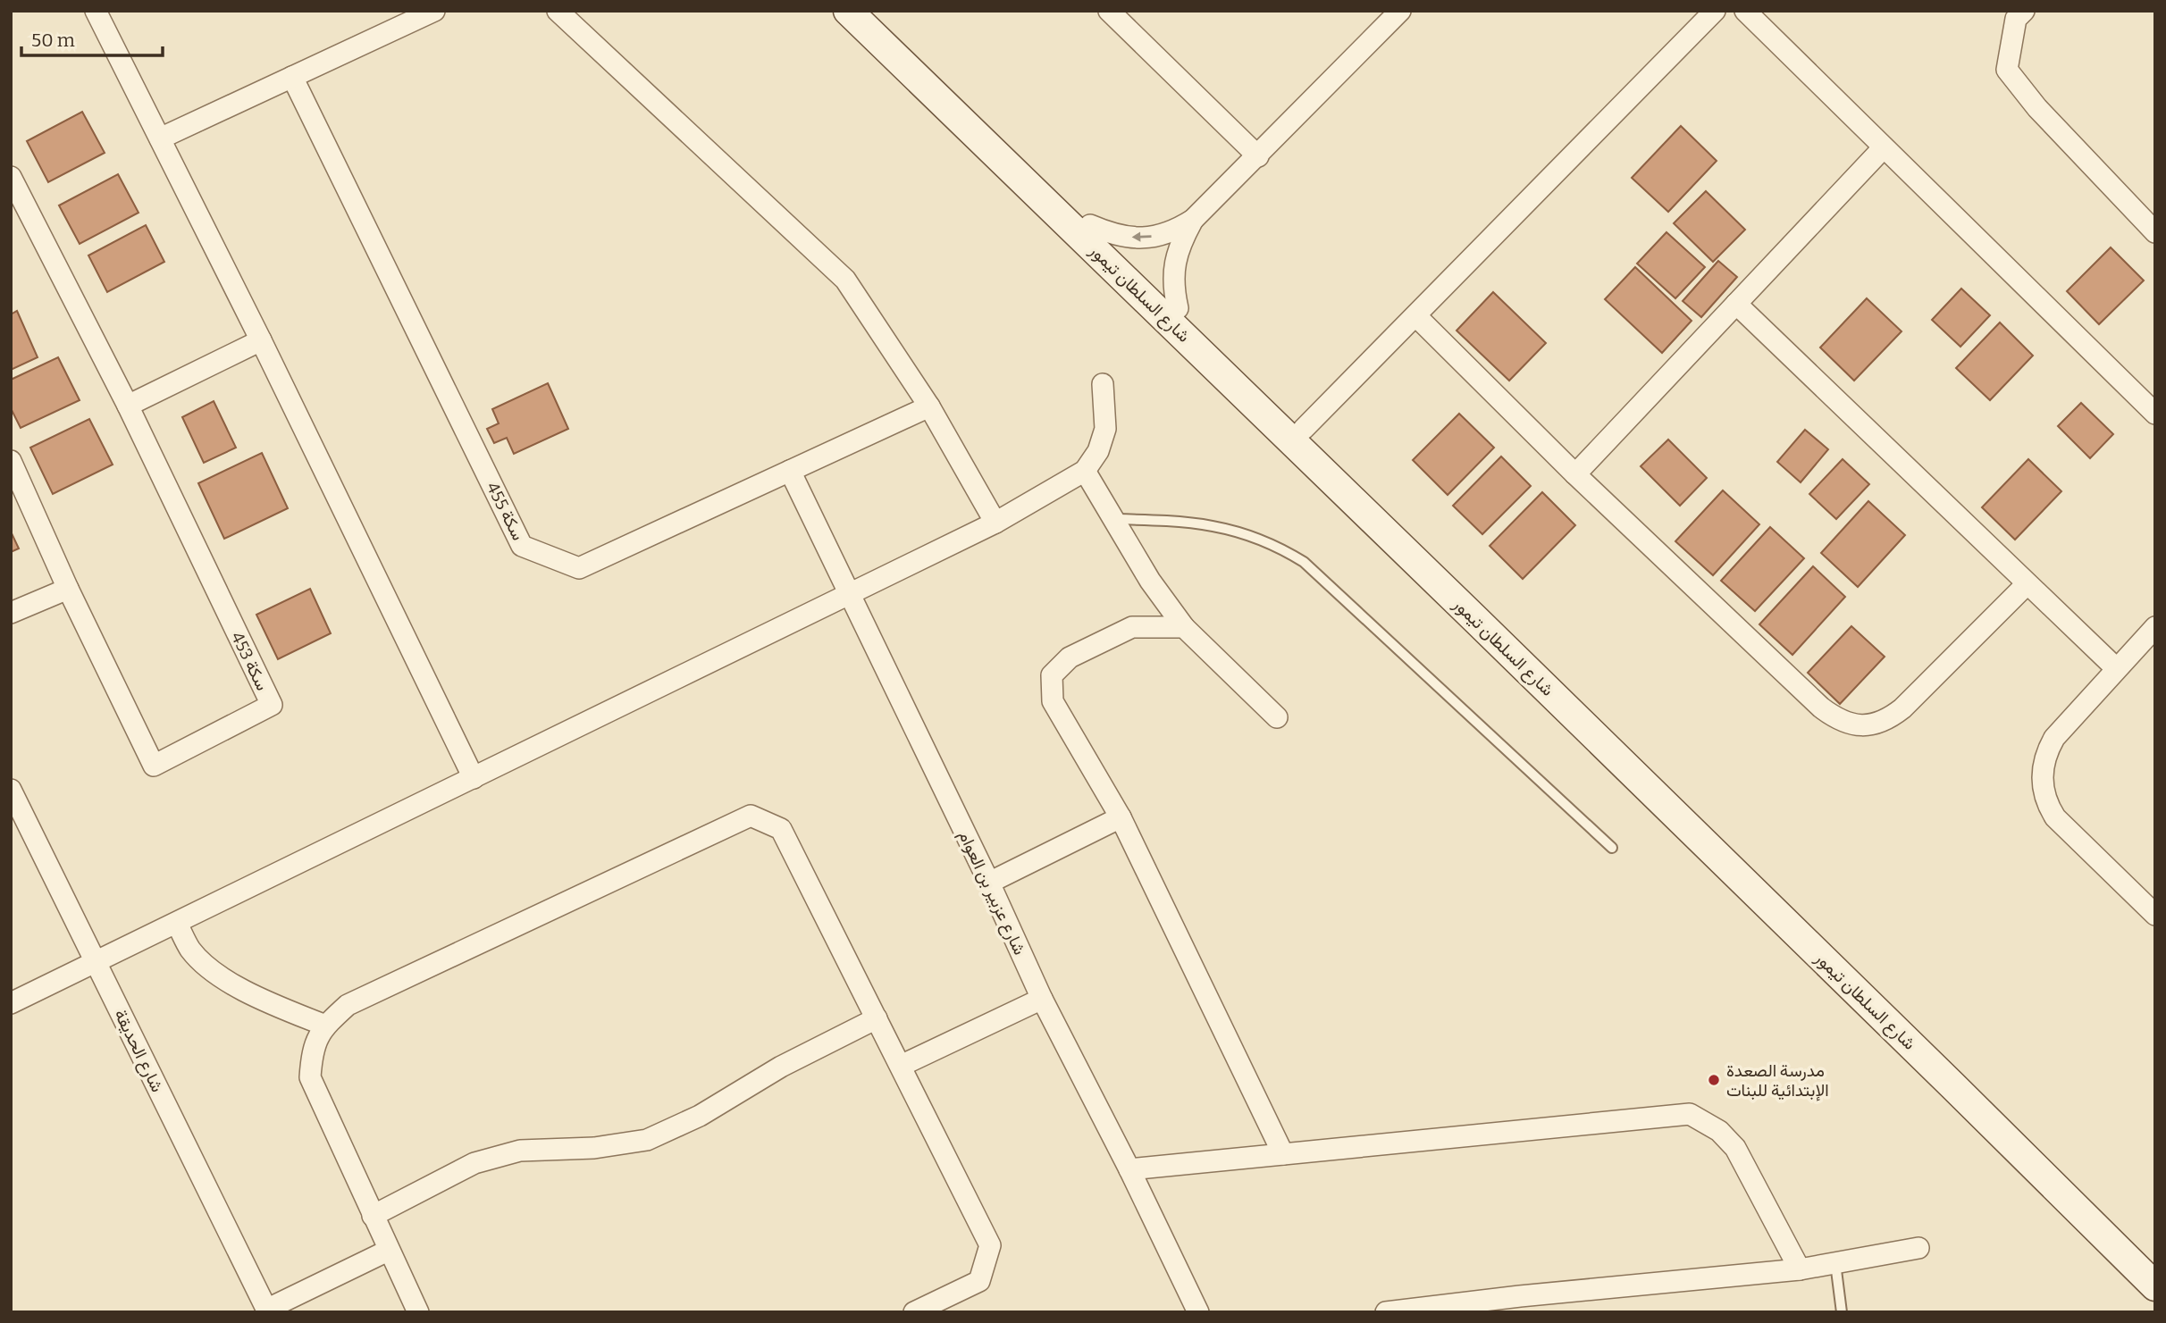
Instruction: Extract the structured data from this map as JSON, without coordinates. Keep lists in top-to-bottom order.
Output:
{
  "streets": {
    "main road": ["شارع السلطان تيمور"],
    "street": [
      "سكة 455",
      "سكة 453",
      "شارع عزبير بن العوام",
      "شارع الحديقة"
    ]
  },
  "crossings": [
    ["سكة 455", "شارع عزبير بن العوام"]
  ],
  "places": ["مدرسة الصعدة الإبتدائية للبنات"],
  "scale_bar": "50 m"
}
